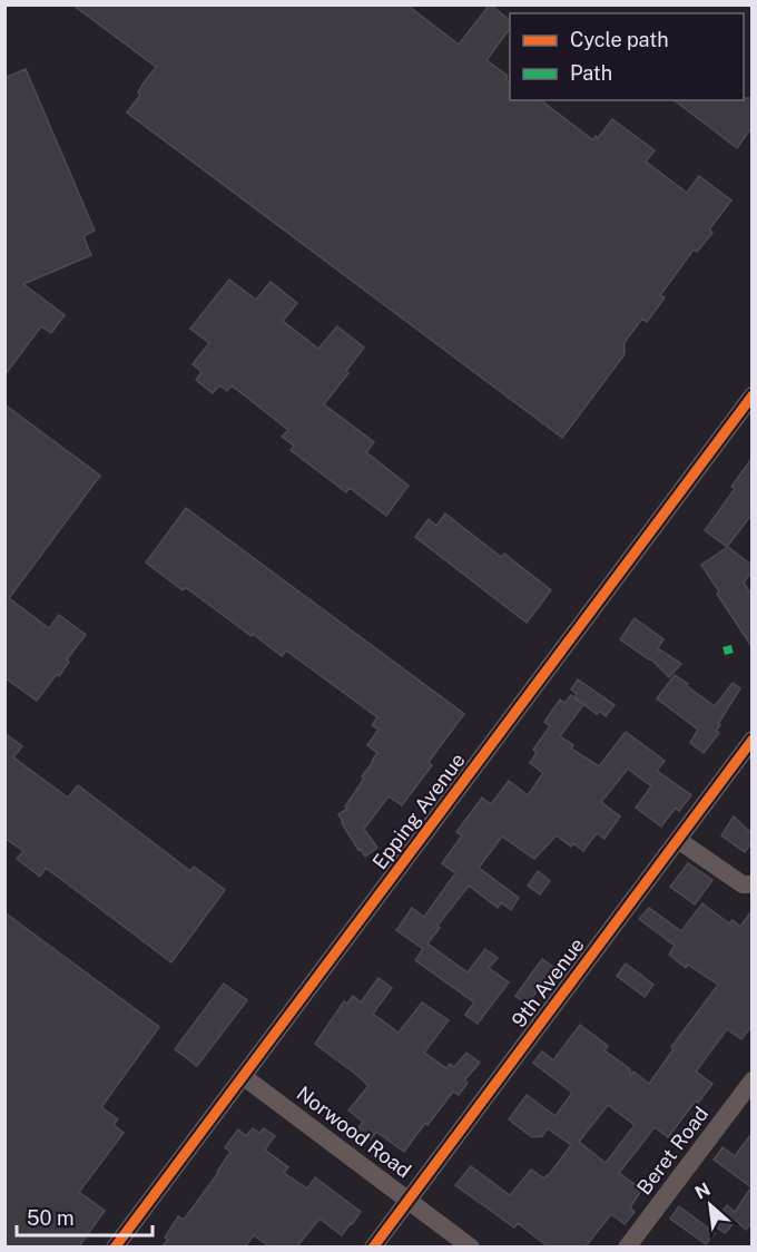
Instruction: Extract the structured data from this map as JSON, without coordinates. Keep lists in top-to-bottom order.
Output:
{
  "streets": {
    "street": [
      "Epping Avenue",
      "9th Avenue",
      "Norwood Road",
      "Beret Road"
    ]
  },
  "crossings": [
    ["Epping Avenue", "Norwood Road"],
    ["9th Avenue", "Norwood Road"]
  ],
  "legend": ["Cycle path", "Path"],
  "scale_bar": "50 m",
  "north": "top left"
}
